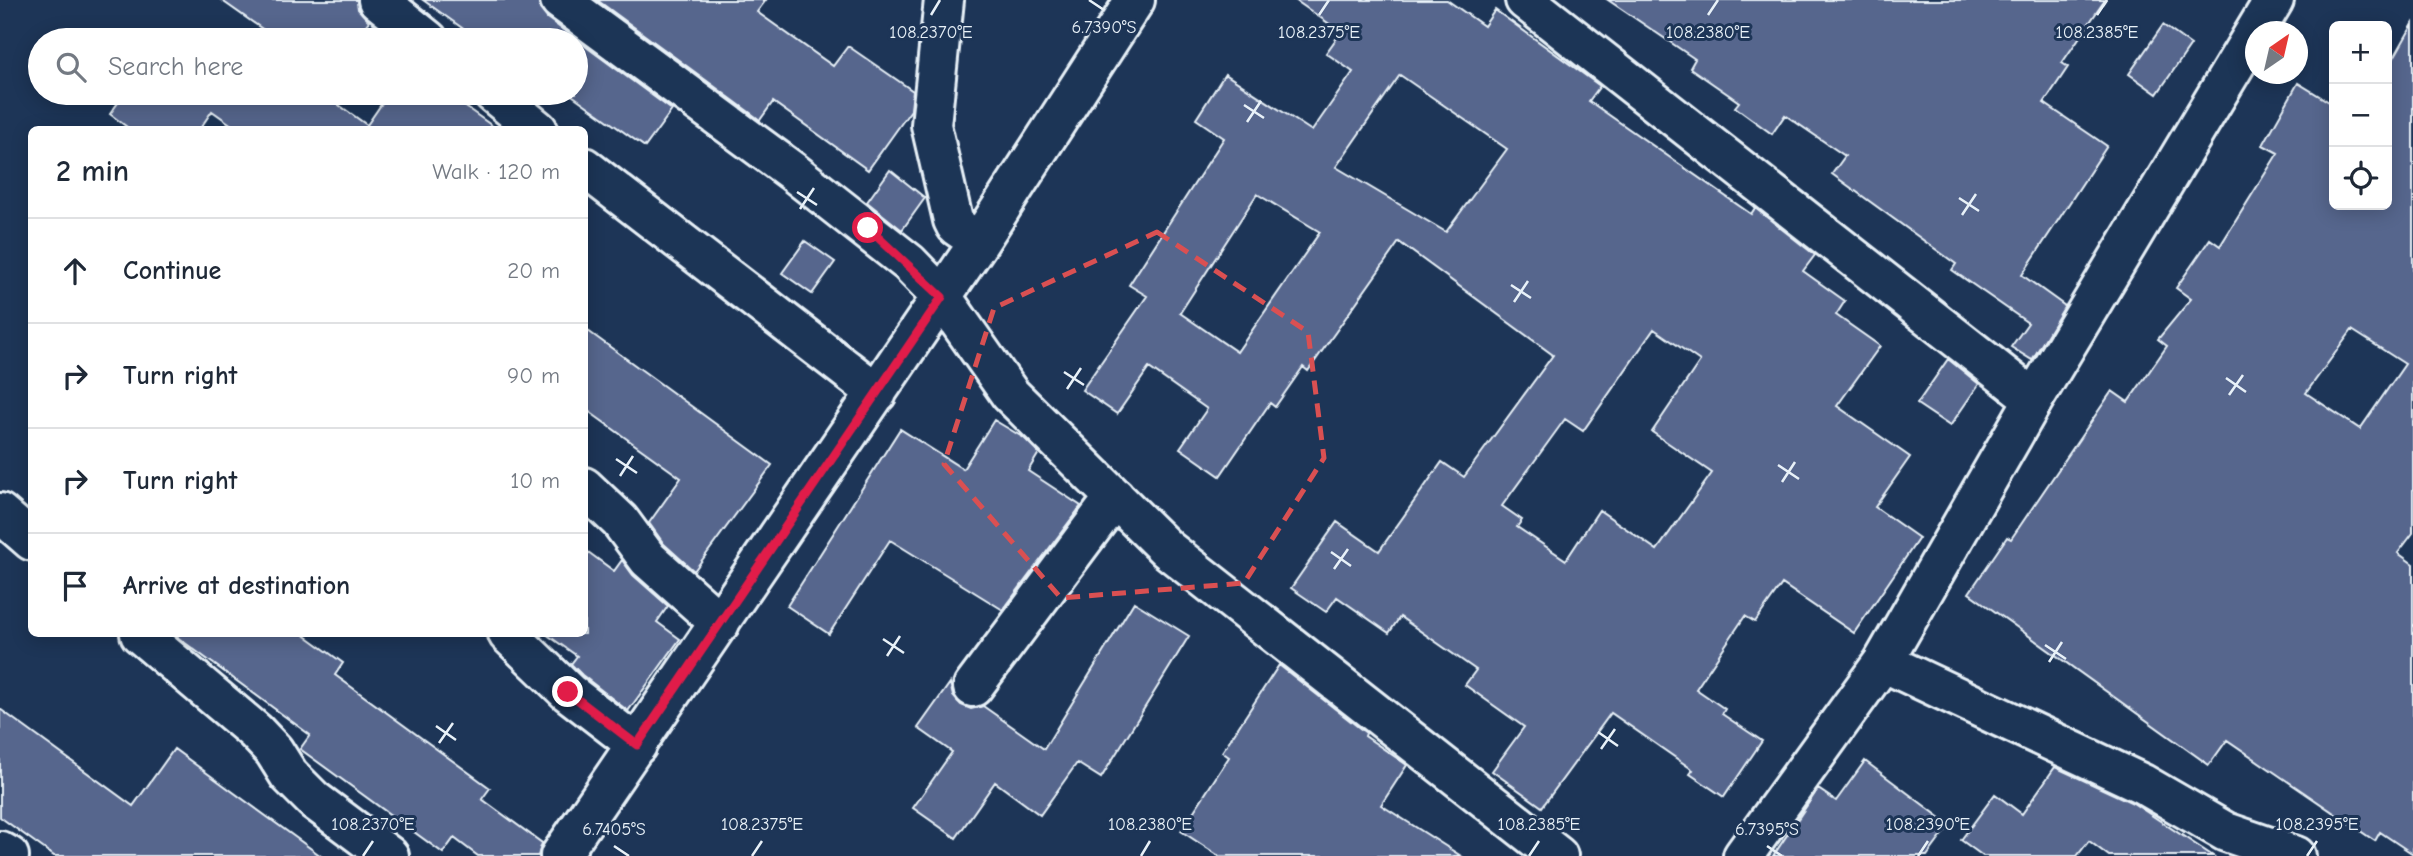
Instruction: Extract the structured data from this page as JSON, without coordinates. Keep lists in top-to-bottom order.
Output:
{
  "north": "top right",
  "page": {
    "map_buttons": ["+", "−"],
    "search": "Search here",
    "heading": ["2 min", "Walk · 120 m"],
    "list": [
      ["Continue", "20 m"],
      ["Turn right", "90 m"],
      ["Turn right", "10 m"],
      "Arrive at destination"
    ]
  },
  "coordinates": [
    "6.7390°S",
    "108.2370°E",
    "108.2375°E",
    "108.2380°E",
    "108.2385°E",
    "108.2390°E",
    "108.2395°E",
    "6.7405°S",
    "6.7395°S"
  ]
}
